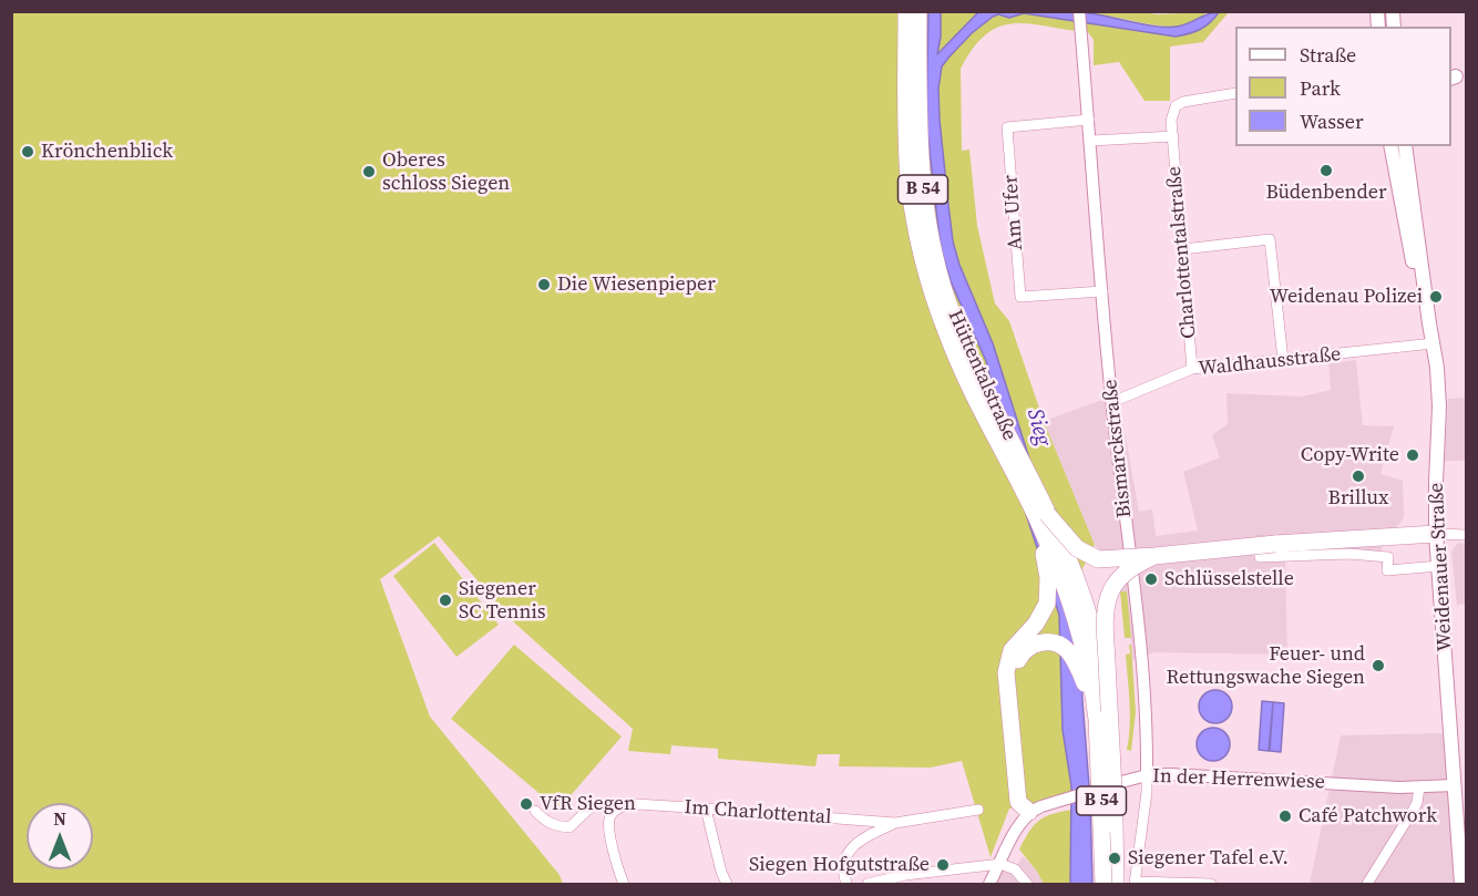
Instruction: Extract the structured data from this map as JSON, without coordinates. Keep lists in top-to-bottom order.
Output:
{
  "streets": {
    "highway": ["B 54", "Hüttentalstraße"],
    "main road": ["Weidenauer Straße"],
    "street": [
      "Am Ufer",
      "Charlottentalstraße",
      "Waldhausstraße",
      "Bismarckstraße",
      "In der Herrenwiese",
      "Im Charlottental"
    ]
  },
  "crossings": [
    ["Am Ufer", "Bismarckstraße"],
    ["Charlottentalstraße", "Waldhausstraße"],
    ["Waldhausstraße", "Bismarckstraße"],
    ["Waldhausstraße", "Weidenauer Straße"],
    ["Bismarckstraße", "In der Herrenwiese"],
    ["Weidenauer Straße", "In der Herrenwiese"]
  ],
  "water": ["Sieg"],
  "places": [
    "Krönchenblick",
    "Büdenbender",
    "Oberes schloss Siegen",
    "Die Wiesenpieper",
    "Weidenau Polizei",
    "Copy-Write",
    "Brillux",
    "Schlüsselstelle",
    "Siegener SC Tennis",
    "Feuer- und Rettungswache Siegen",
    "VfR Siegen",
    "Café Patchwork",
    "Siegener Tafel e.V.",
    "Siegen Hofgutstraße"
  ],
  "legend": ["Straße", "Park", "Wasser"],
  "north": "top"
}
